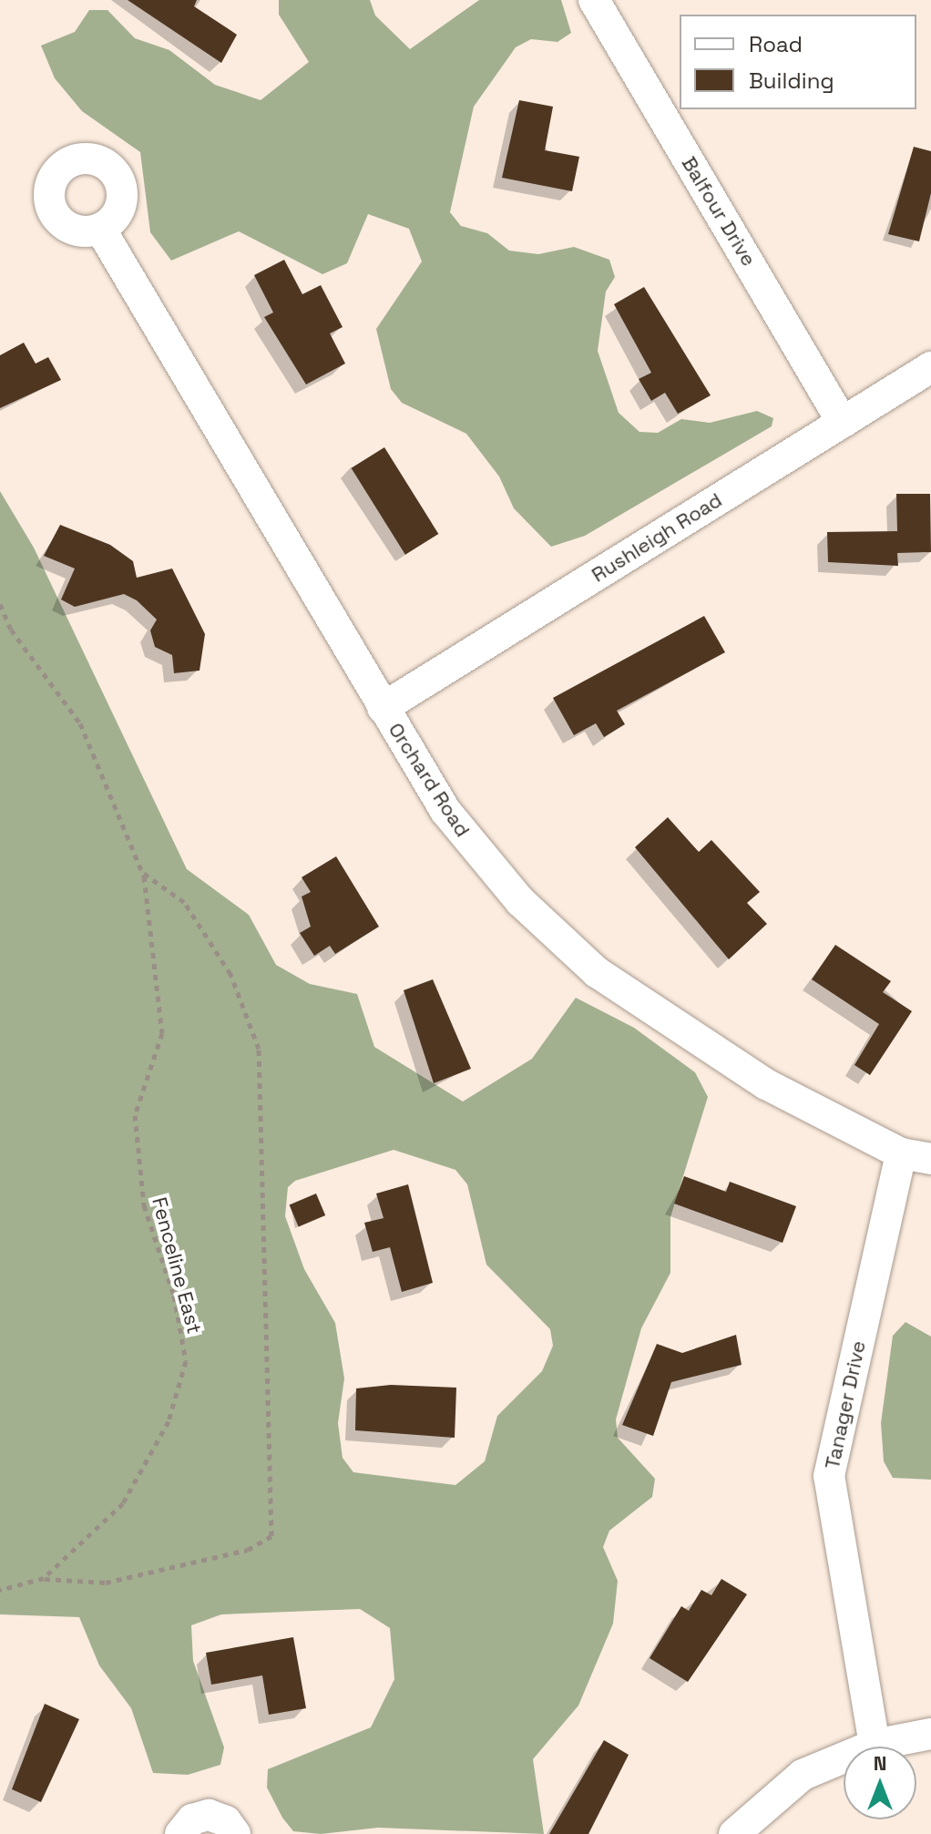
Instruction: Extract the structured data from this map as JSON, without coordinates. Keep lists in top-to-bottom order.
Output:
{
  "streets": {
    "street": [
      "Balfour Drive",
      "Rushleigh Road",
      "Orchard Road",
      "Tanager Drive"
    ],
    "path": ["Fenceline East"]
  },
  "crossings": [
    ["Balfour Drive", "Rushleigh Road"],
    ["Rushleigh Road", "Orchard Road"],
    ["Orchard Road", "Tanager Drive"]
  ],
  "legend": ["Road", "Building"],
  "north": "top"
}
